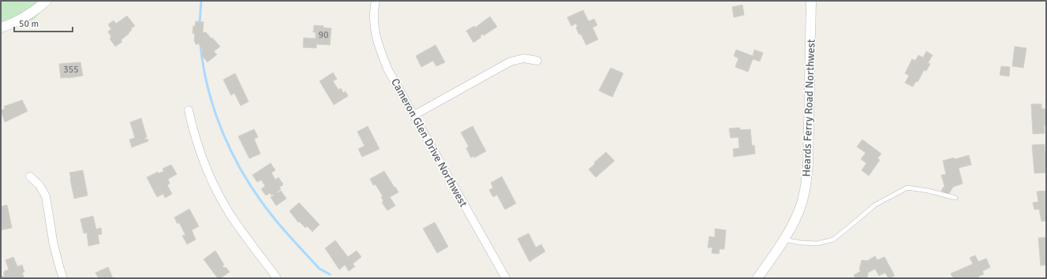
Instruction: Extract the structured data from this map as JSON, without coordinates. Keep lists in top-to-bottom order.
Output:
{
  "streets": {
    "street": ["Heards Ferry Road Northwest", "Cameron Glen Drive Northwest"]
  },
  "house_numbers": ["90", "355"],
  "scale_bar": "50 m"
}
